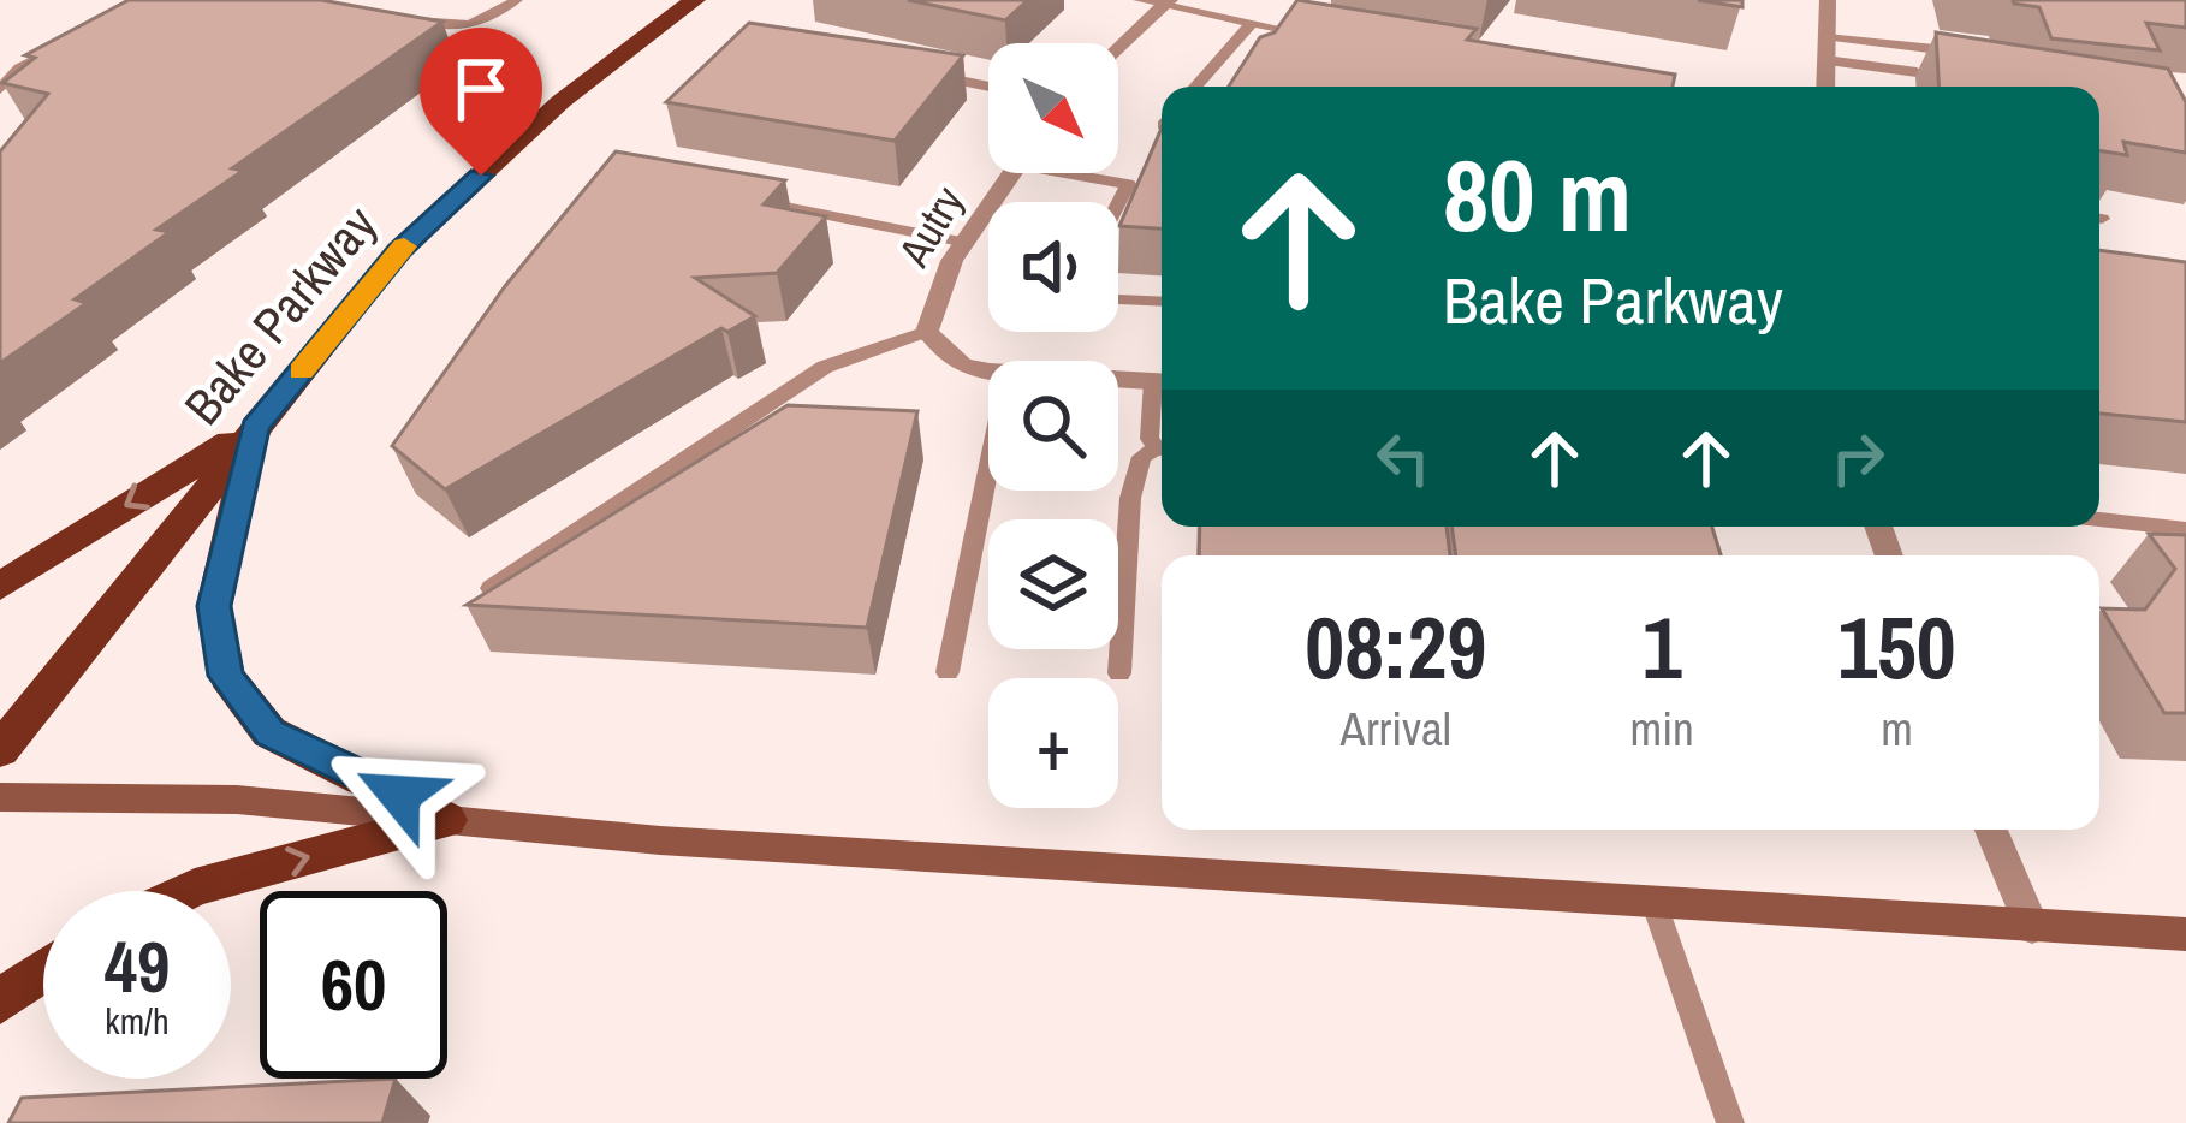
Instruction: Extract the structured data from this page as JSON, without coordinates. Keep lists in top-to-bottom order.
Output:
{
  "streets": {
    "main road": ["Bake Parkway"],
    "street": ["Autry"]
  },
  "north": "bottom right",
  "page": {
    "map_buttons": "+",
    "turn": ["80 m", "Bake Parkway"],
    "eta": [
      "08:29",
      "Arrival",
      "1",
      "min",
      "150",
      "m"
    ],
    "speed": "49 km/h",
    "limit": "60"
  }
}
